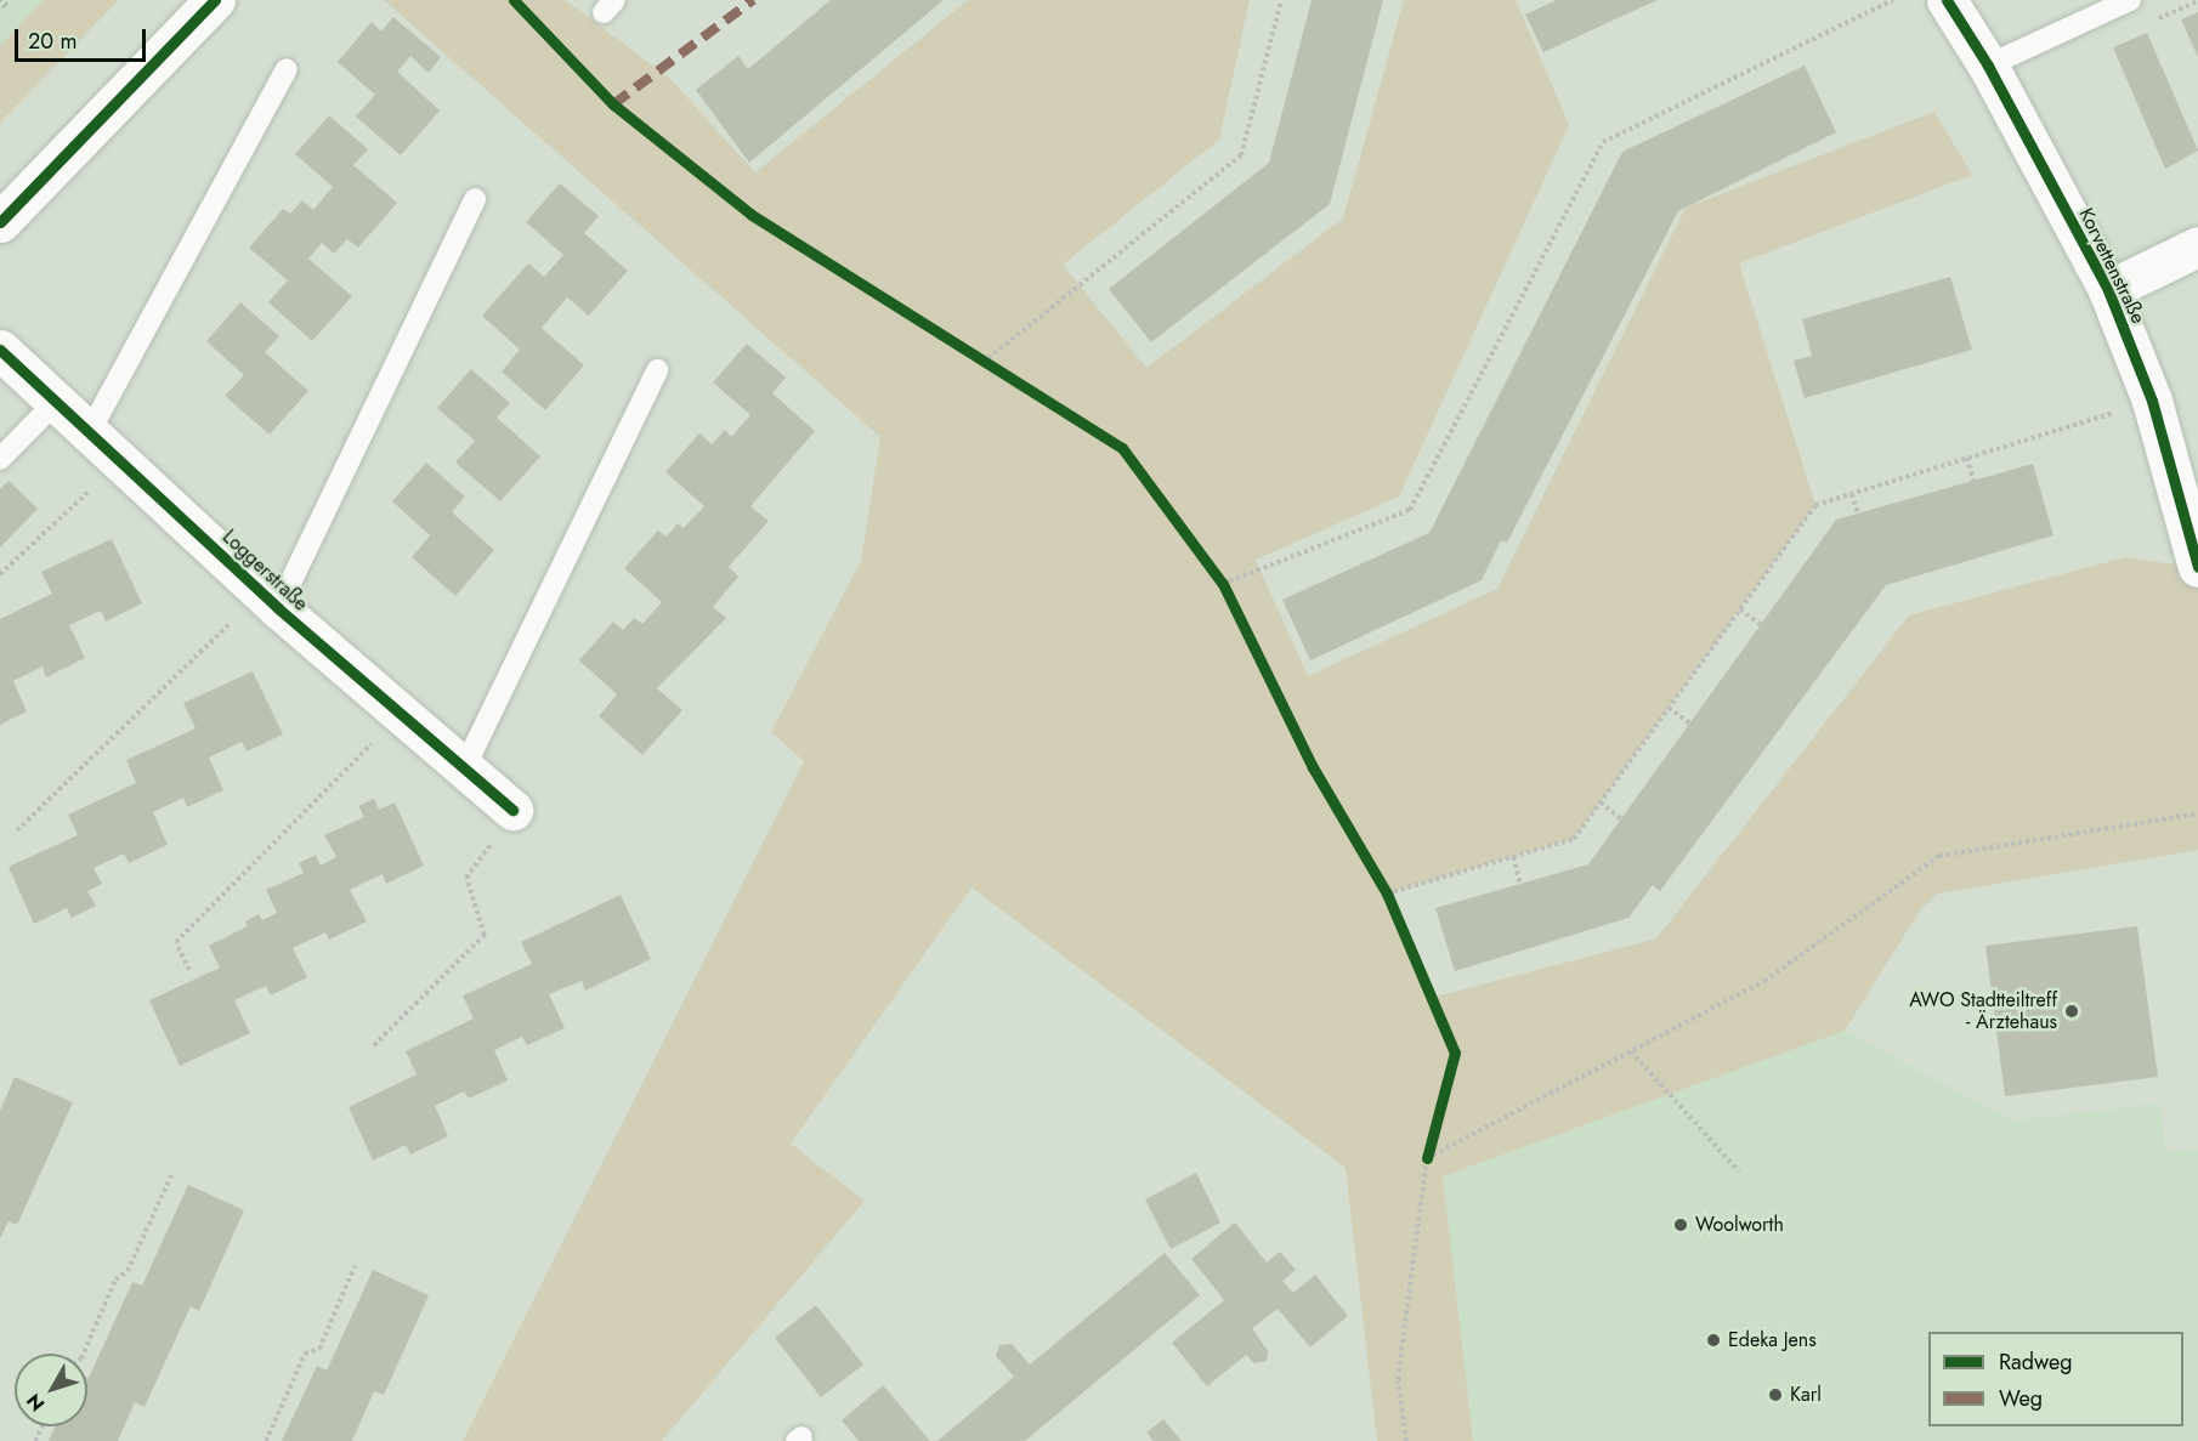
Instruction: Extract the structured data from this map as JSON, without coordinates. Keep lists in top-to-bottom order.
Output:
{
  "streets": {
    "street": ["Korvettenstraße", "Loggerstraße"]
  },
  "places": [
    "AWO Stadtteiltreff - Ärztehaus",
    "Woolworth",
    "Edeka Jens",
    "Karl"
  ],
  "legend": ["Radweg", "Weg"],
  "scale_bar": "20 m",
  "north": "bottom left"
}
